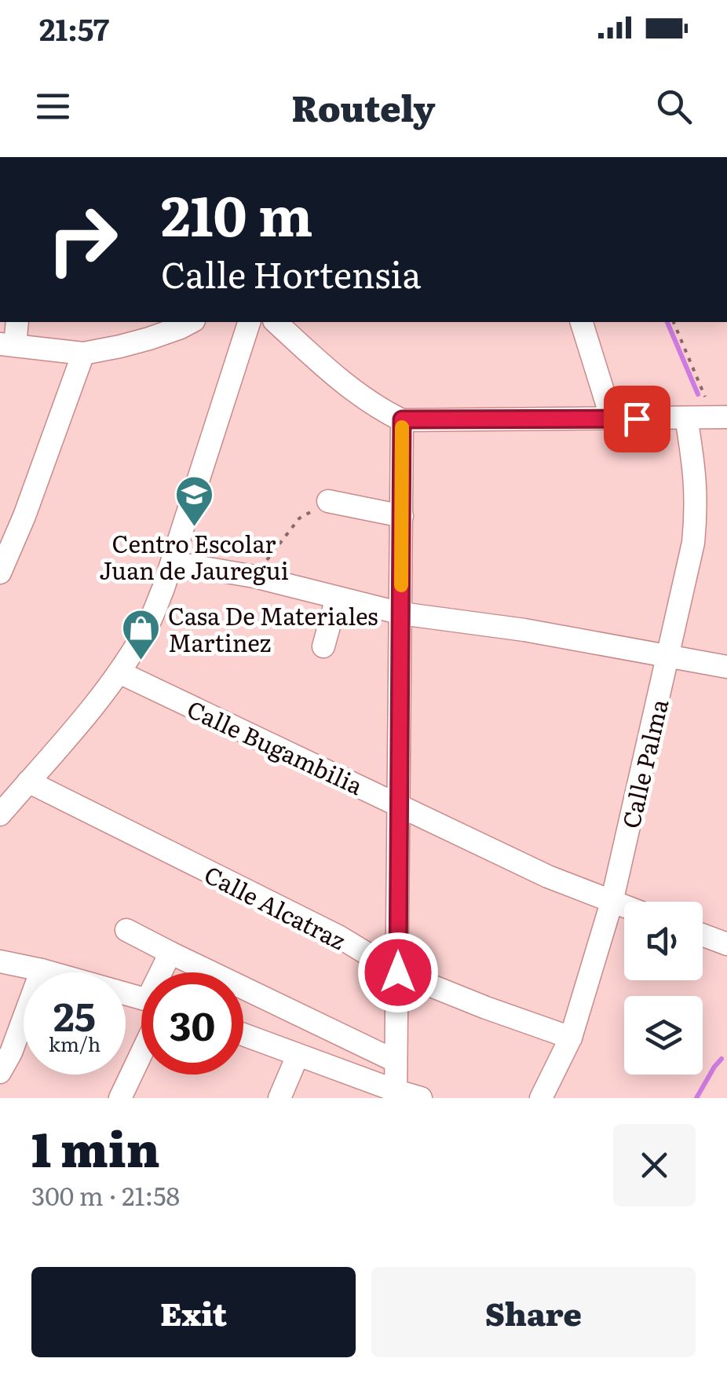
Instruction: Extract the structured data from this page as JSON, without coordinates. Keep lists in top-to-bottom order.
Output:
{
  "streets": {
    "street": ["Calle Bugambilia", "Calle Palma", "Calle Alcatraz"]
  },
  "crossings": [
    ["Calle Bugambilia", "Calle Palma"],
    ["Calle Palma", "Calle Alcatraz"]
  ],
  "places": {
    "school or university": ["Centro Escolar Juan de Jauregui"],
    "shop": ["Casa De Materiales Martinez"]
  },
  "page": {
    "status": "21:57",
    "header": "Routely",
    "turn": ["210 m", "Calle Hortensia"],
    "speed": "25 km/h",
    "limit": "30",
    "heading": ["1 min", "300 m · 21:58"],
    "buttons": ["Exit", "Share"]
  }
}
